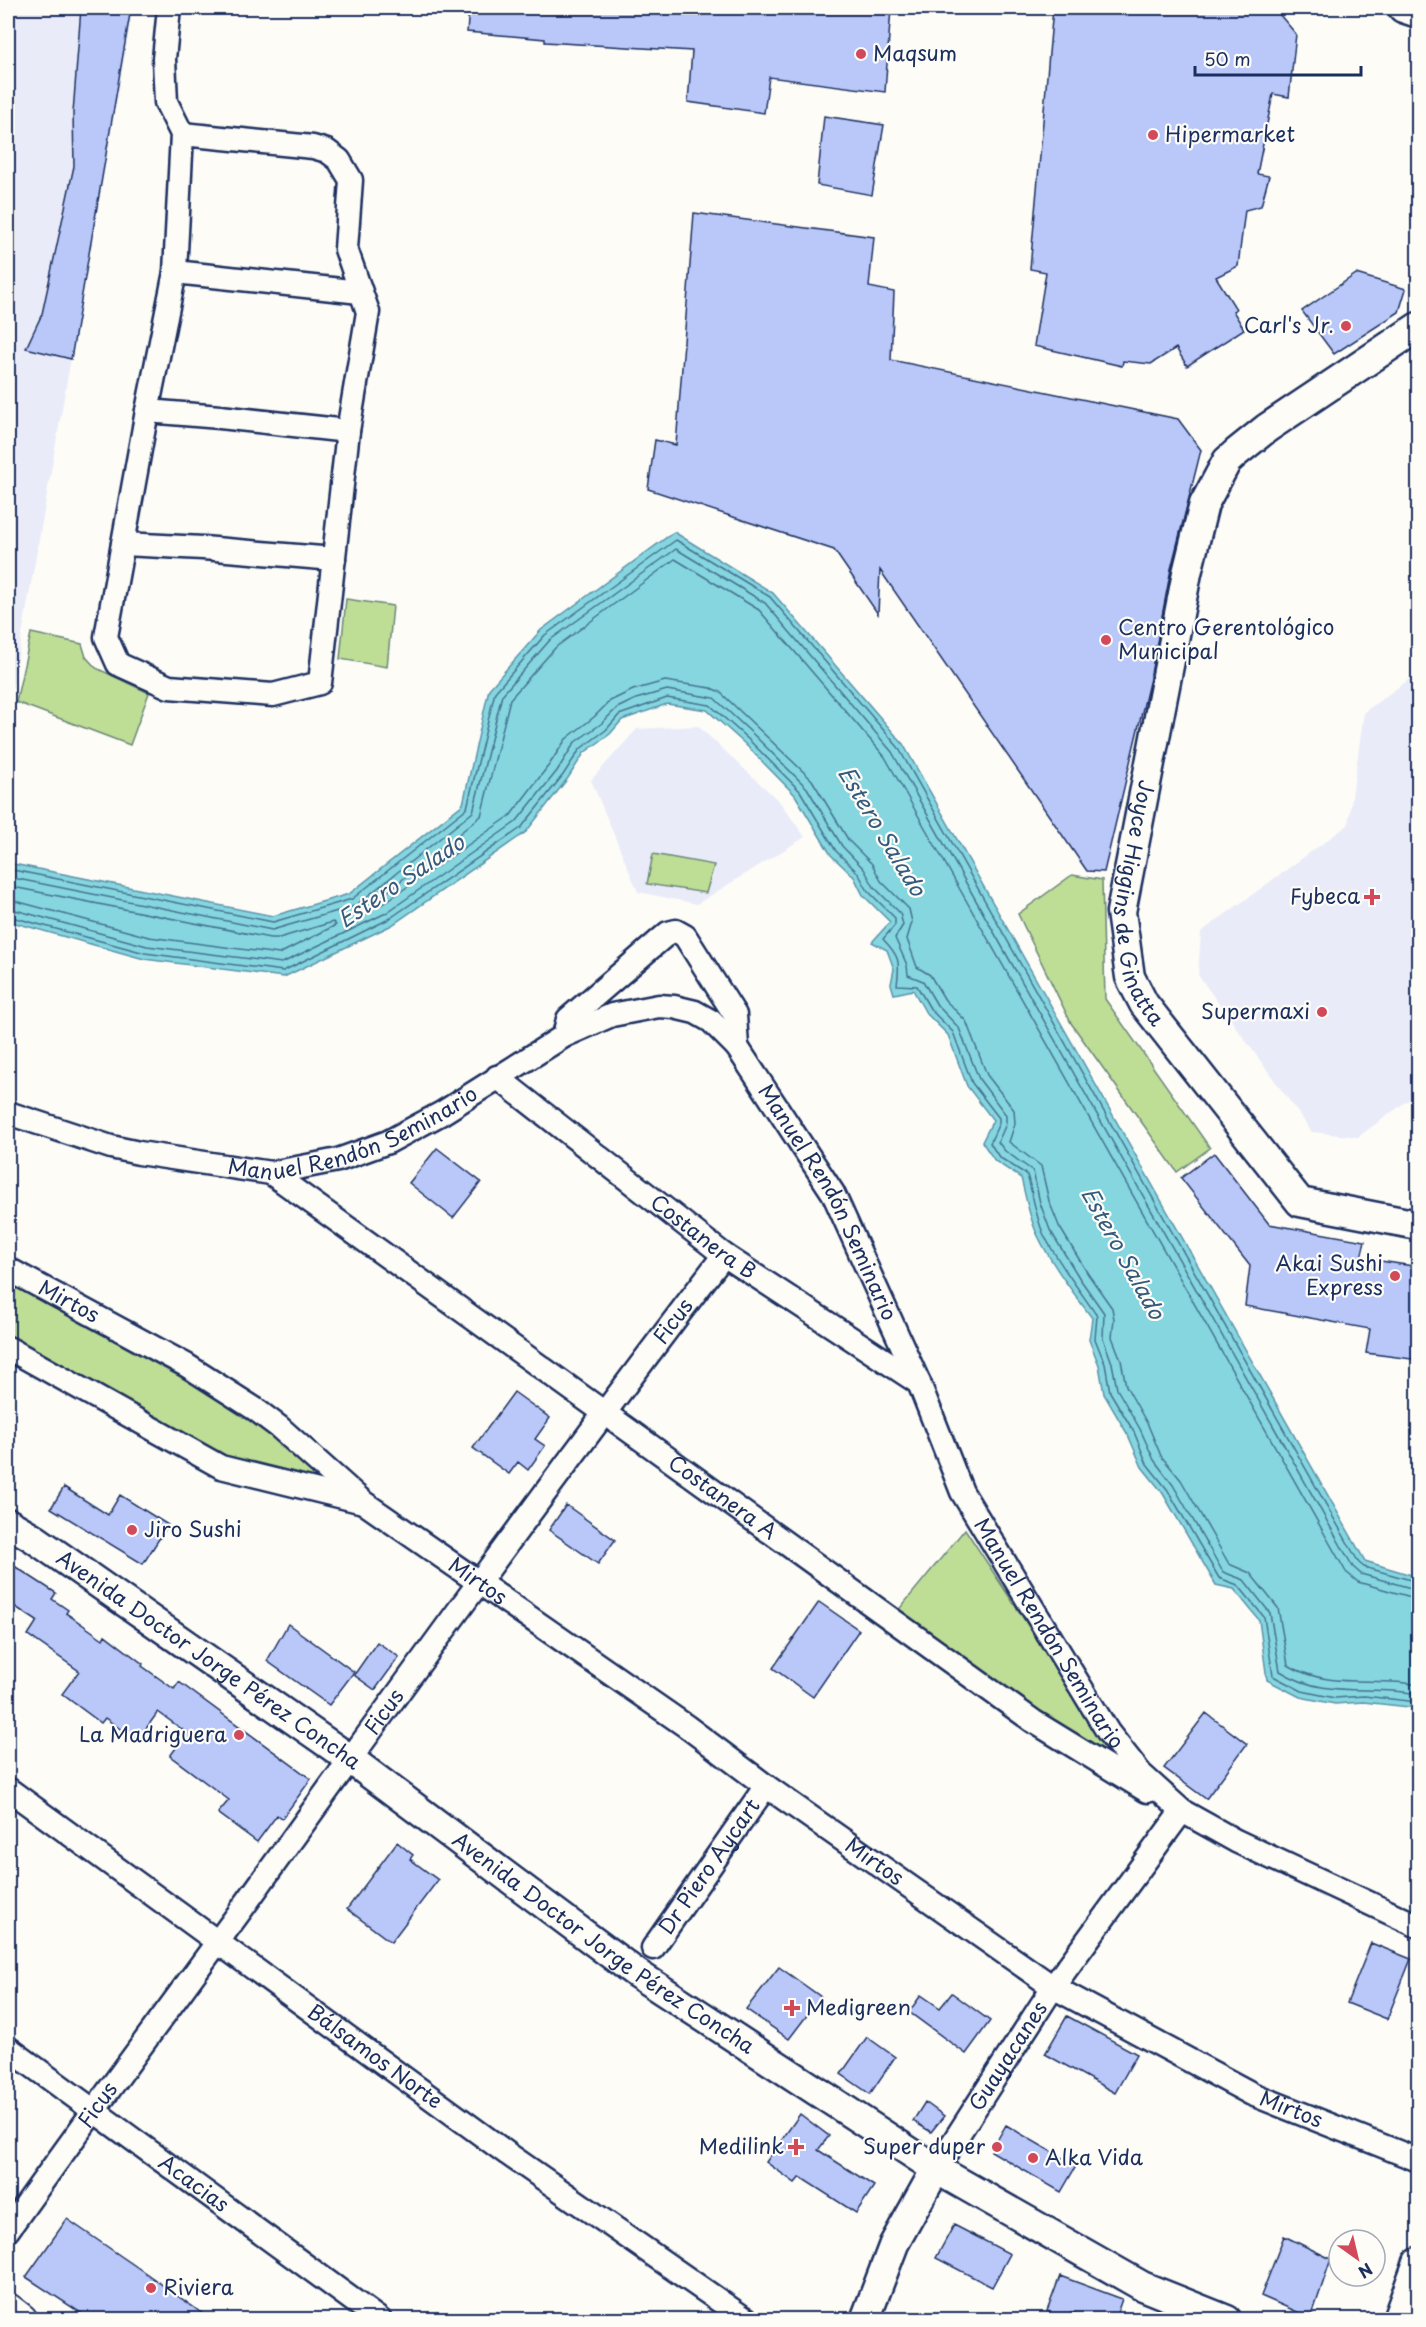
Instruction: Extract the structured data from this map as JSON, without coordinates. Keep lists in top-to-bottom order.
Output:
{
  "streets": {
    "street": [
      "Joyce Higgins de Ginatta",
      "Manuel Rendón Seminario",
      "Costanera B",
      "Mirtos",
      "Ficus",
      "Costanera A",
      "Avenida Doctor Jorge Pérez Concha",
      "Dr Piero Aycart",
      "Guayacanes",
      "Bálsamos Norte",
      "Acacias"
    ]
  },
  "crossings": [
    ["Manuel Rendón Seminario", "Costanera B"],
    ["Manuel Rendón Seminario", "Costanera A"],
    ["Manuel Rendón Seminario", "Guayacanes"],
    ["Costanera B", "Ficus"],
    ["Mirtos", "Ficus"],
    ["Mirtos", "Dr Piero Aycart"],
    ["Mirtos", "Guayacanes"],
    ["Ficus", "Costanera A"],
    ["Ficus", "Avenida Doctor Jorge Pérez Concha"],
    ["Ficus", "Bálsamos Norte"],
    ["Ficus", "Acacias"],
    ["Costanera A", "Guayacanes"],
    ["Avenida Doctor Jorge Pérez Concha", "Guayacanes"]
  ],
  "water": ["Estero Salado"],
  "places": {
    "other": [
      "Maqsum",
      "Hipermarket",
      "Carl's Jr.",
      "Centro Gerentológico Municipal",
      "Supermaxi",
      "Akai Sushi Express",
      "Jiro Sushi",
      "La Madriguera",
      "Super duper",
      "Alka Vida",
      "Riviera"
    ],
    "health": ["Fybeca", "Medigreen", "Medilink"]
  },
  "scale_bar": "50 m",
  "north": "bottom right"
}
